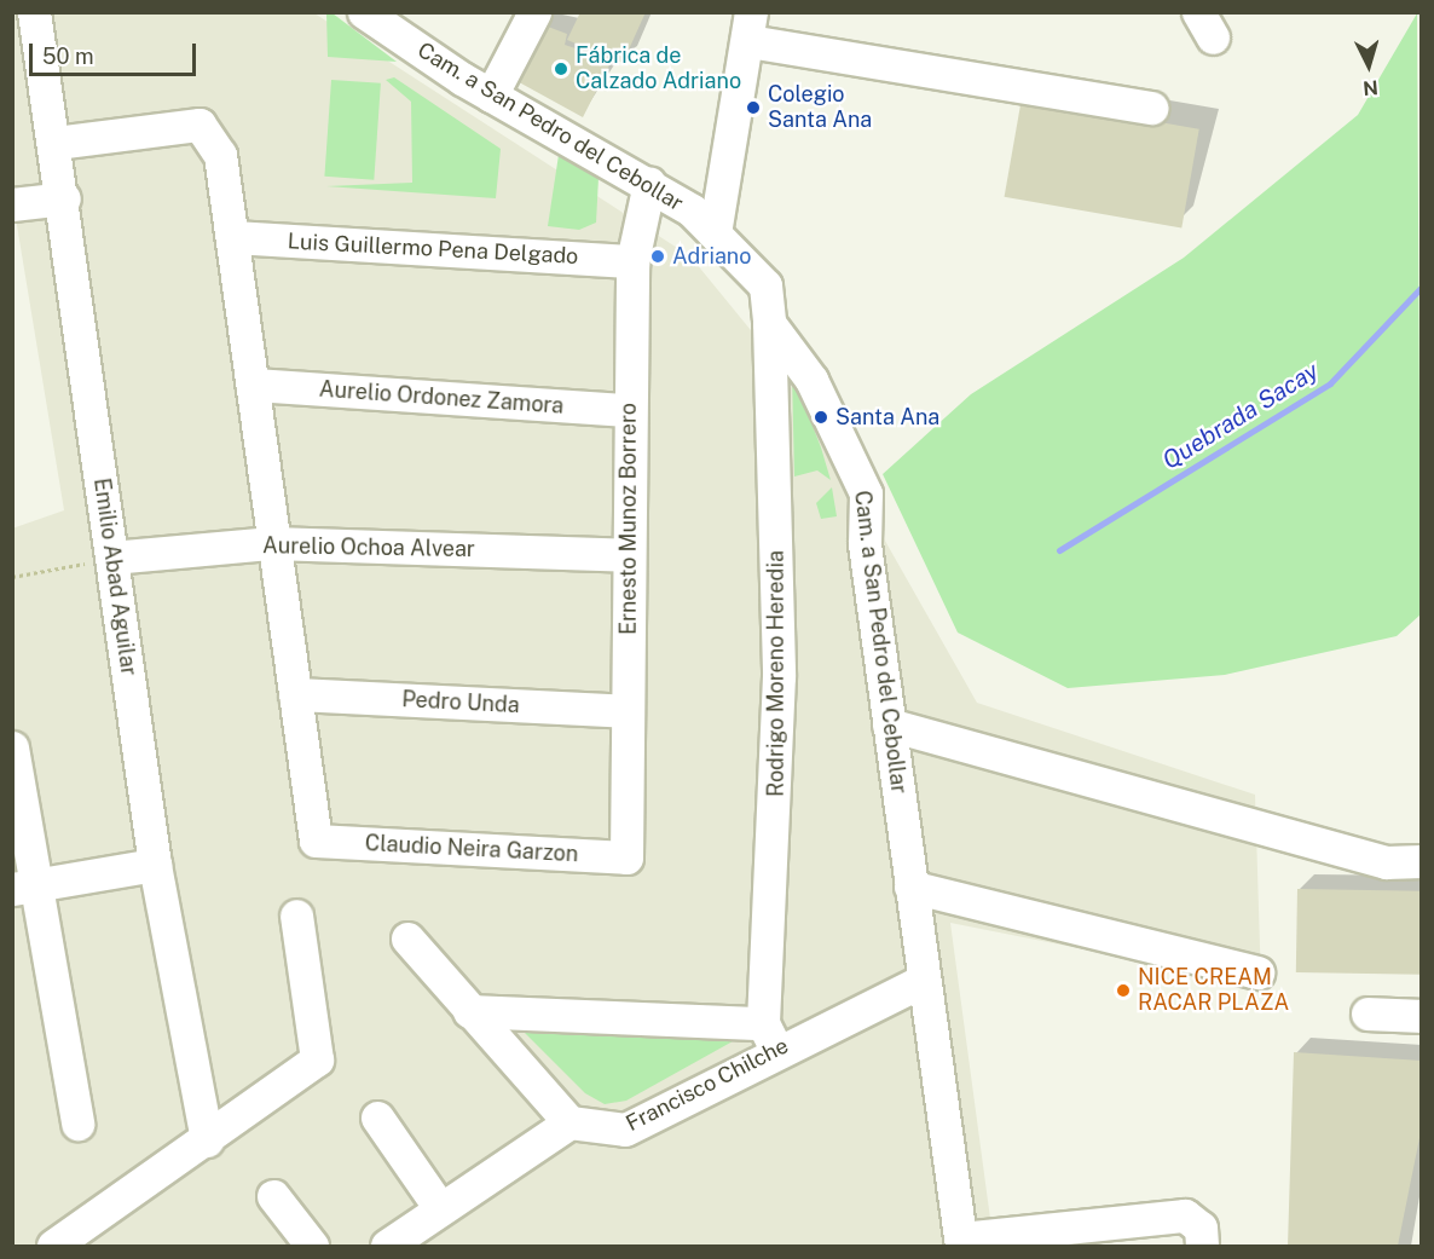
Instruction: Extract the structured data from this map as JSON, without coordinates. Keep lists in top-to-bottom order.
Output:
{
  "streets": {
    "street": [
      "Cam. a San Pedro del Cebollar",
      "Luis Guillermo Pena Delgado",
      "Aurelio Ordonez Zamora",
      "Ernesto Munoz Borrero",
      "Aurelio Ochoa Alvear",
      "Emilio Abad Aguilar",
      "Rodrigo Moreno Heredia",
      "Pedro Unda",
      "Claudio Neira Garzon",
      "Francisco Chilche"
    ]
  },
  "crossings": [
    ["Cam. a San Pedro del Cebollar", "Ernesto Munoz Borrero"],
    ["Cam. a San Pedro del Cebollar", "Rodrigo Moreno Heredia"],
    ["Cam. a San Pedro del Cebollar", "Francisco Chilche"],
    ["Luis Guillermo Pena Delgado", "Ernesto Munoz Borrero"],
    ["Aurelio Ordonez Zamora", "Ernesto Munoz Borrero"],
    ["Ernesto Munoz Borrero", "Aurelio Ochoa Alvear"],
    ["Ernesto Munoz Borrero", "Pedro Unda"],
    ["Ernesto Munoz Borrero", "Claudio Neira Garzon"],
    ["Aurelio Ochoa Alvear", "Emilio Abad Aguilar"],
    ["Rodrigo Moreno Heredia", "Francisco Chilche"],
    ["Pedro Unda", "Claudio Neira Garzon"]
  ],
  "water": ["Quebrada Sacay"],
  "places": [
    "Fábrica de Calzado Adriano",
    "Colegio Santa Ana",
    "Adriano",
    "Santa Ana",
    "NICE CREAM RACAR PLAZA"
  ],
  "scale_bar": "50 m",
  "north": "bottom"
}
